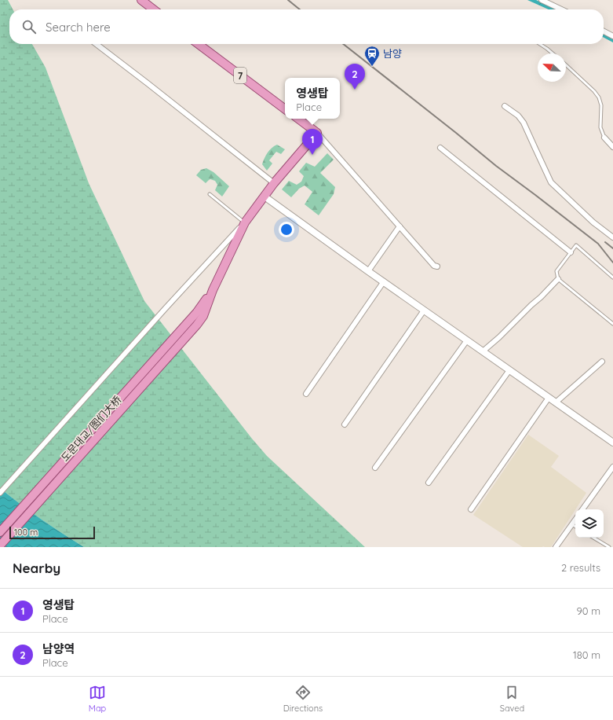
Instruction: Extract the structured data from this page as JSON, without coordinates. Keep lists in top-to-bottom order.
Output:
{
  "streets": {
    "main road": ["7", "도문대교/图们大桥"]
  },
  "places": {
    "station": ["남양"]
  },
  "scale_bar": "100 m",
  "north": "top left",
  "page": {
    "search": "Search here",
    "pins": ["2", "1"],
    "popup": ["영생탑", "Place"],
    "scale": "100 m",
    "heading": ["Nearby", "2 results"],
    "list": [
      {
        "mark": "1",
        "name": "영생탑",
        "note": "Place",
        "value": "90 m"
      },
      {
        "mark": "2",
        "name": "남양역",
        "note": "Place",
        "value": "180 m"
      }
    ],
    "nav": ["Map", "Directions", "Saved"]
  }
}
